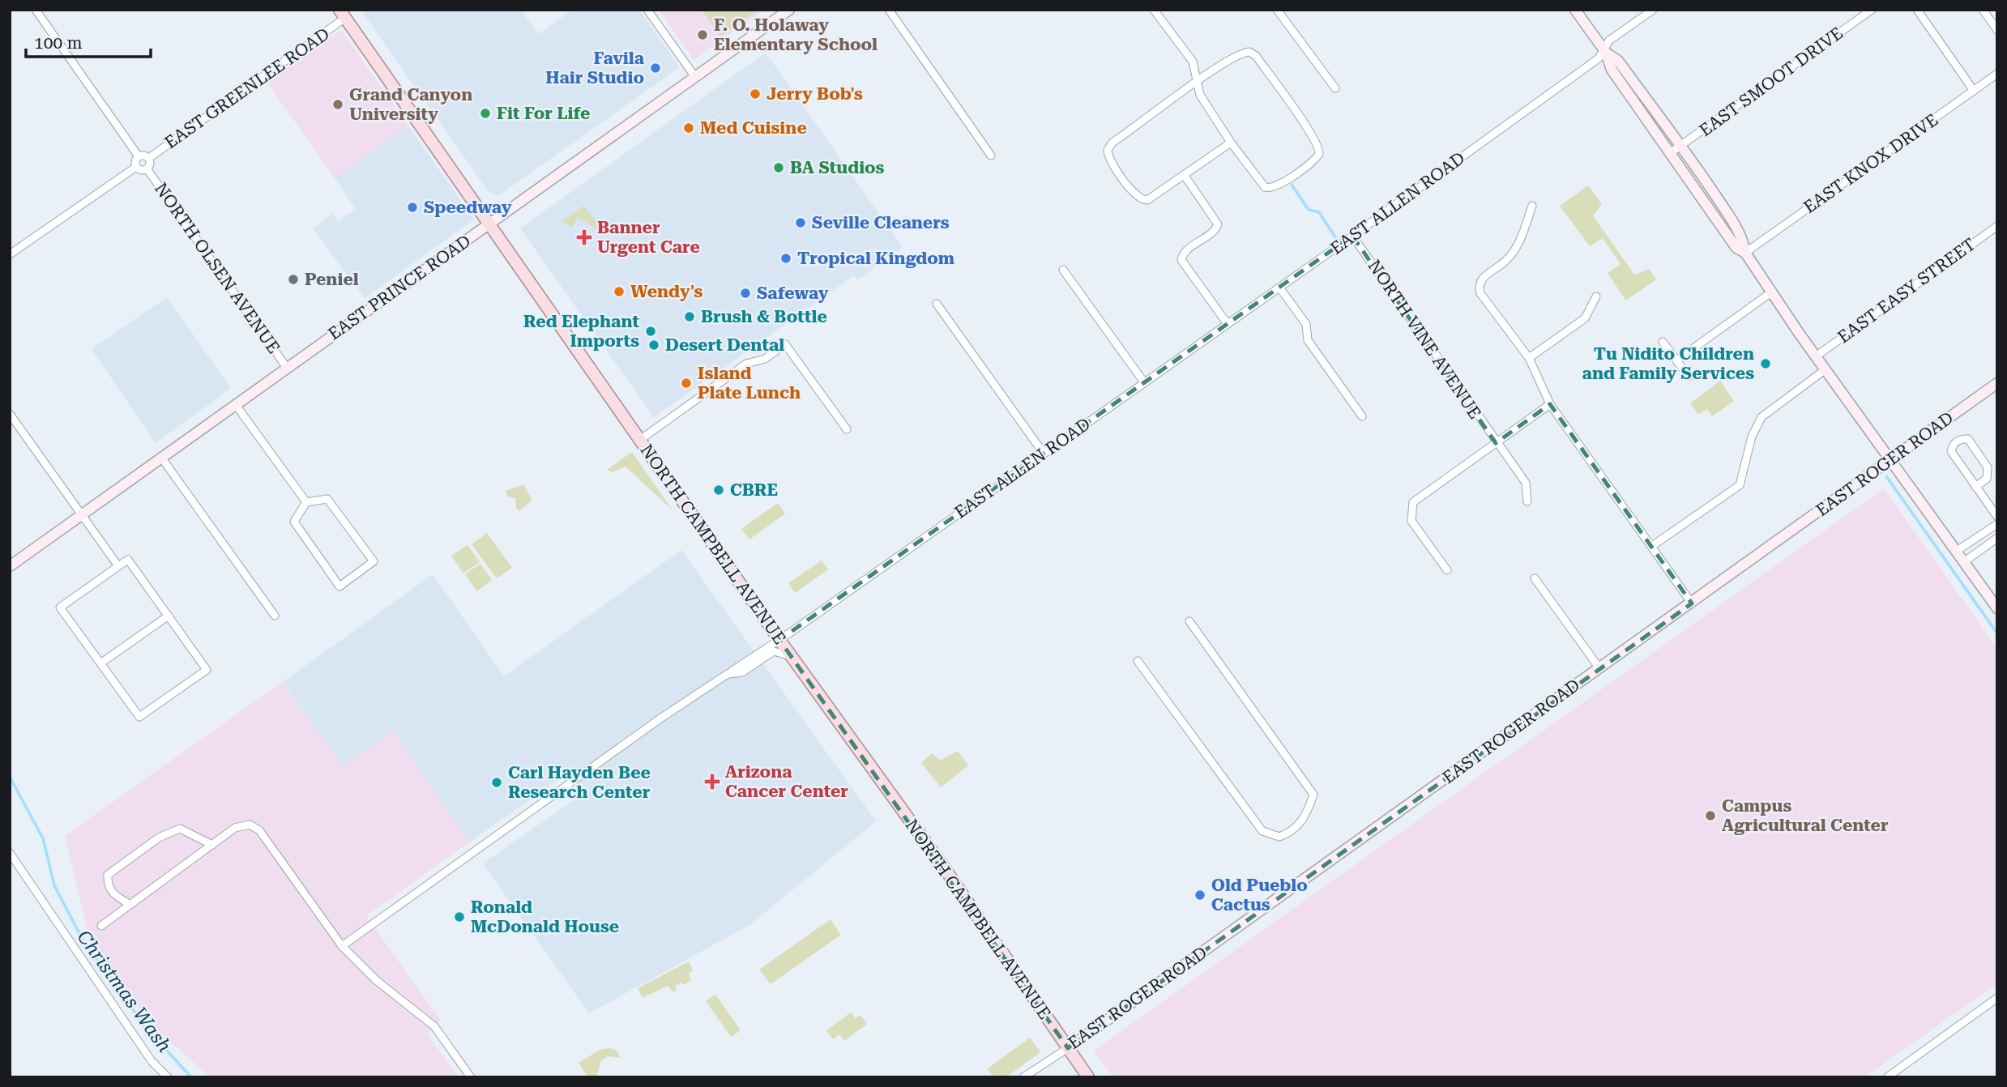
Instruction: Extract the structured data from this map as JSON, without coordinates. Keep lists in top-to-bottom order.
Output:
{
  "streets": {
    "main road": ["NORTH CAMPBELL AVENUE"],
    "street": [
      "EAST SMOOT DRIVE",
      "EAST GREENLEE ROAD",
      "EAST KNOX DRIVE",
      "EAST ALLEN ROAD",
      "NORTH OLSEN AVENUE",
      "EAST PRINCE ROAD",
      "EAST EASY STREET",
      "NORTH VINE AVENUE",
      "EAST ROGER ROAD"
    ]
  },
  "crossings": [
    ["EAST GREENLEE ROAD", "NORTH OLSEN AVENUE"],
    ["EAST GREENLEE ROAD", "NORTH CAMPBELL AVENUE"],
    ["EAST ALLEN ROAD", "NORTH VINE AVENUE"],
    ["EAST ALLEN ROAD", "NORTH CAMPBELL AVENUE"],
    ["NORTH OLSEN AVENUE", "EAST PRINCE ROAD"],
    ["EAST PRINCE ROAD", "NORTH CAMPBELL AVENUE"],
    ["EAST ROGER ROAD", "NORTH CAMPBELL AVENUE"]
  ],
  "water": ["Christmas Wash"],
  "places": {
    "other": [
      "F. O. Holaway Elementary School",
      "Favila Hair Studio",
      "Jerry Bob's",
      "Grand Canyon University",
      "Fit For Life",
      "Med Cuisine",
      "BA Studios",
      "Speedway",
      "Seville Cleaners",
      "Tropical Kingdom",
      "Peniel",
      "Wendy's",
      "Safeway",
      "Brush & Bottle",
      "Red Elephant Imports",
      "Desert Dental",
      "Tu Nidito Children and Family Services",
      "Island Plate Lunch",
      "CBRE",
      "Carl Hayden Bee Research Center",
      "Campus Agricultural Center",
      "Old Pueblo Cactus",
      "Ronald McDonald House"
    ],
    "health": ["Banner Urgent Care", "Arizona Cancer Center"]
  },
  "scale_bar": "100 m"
}
